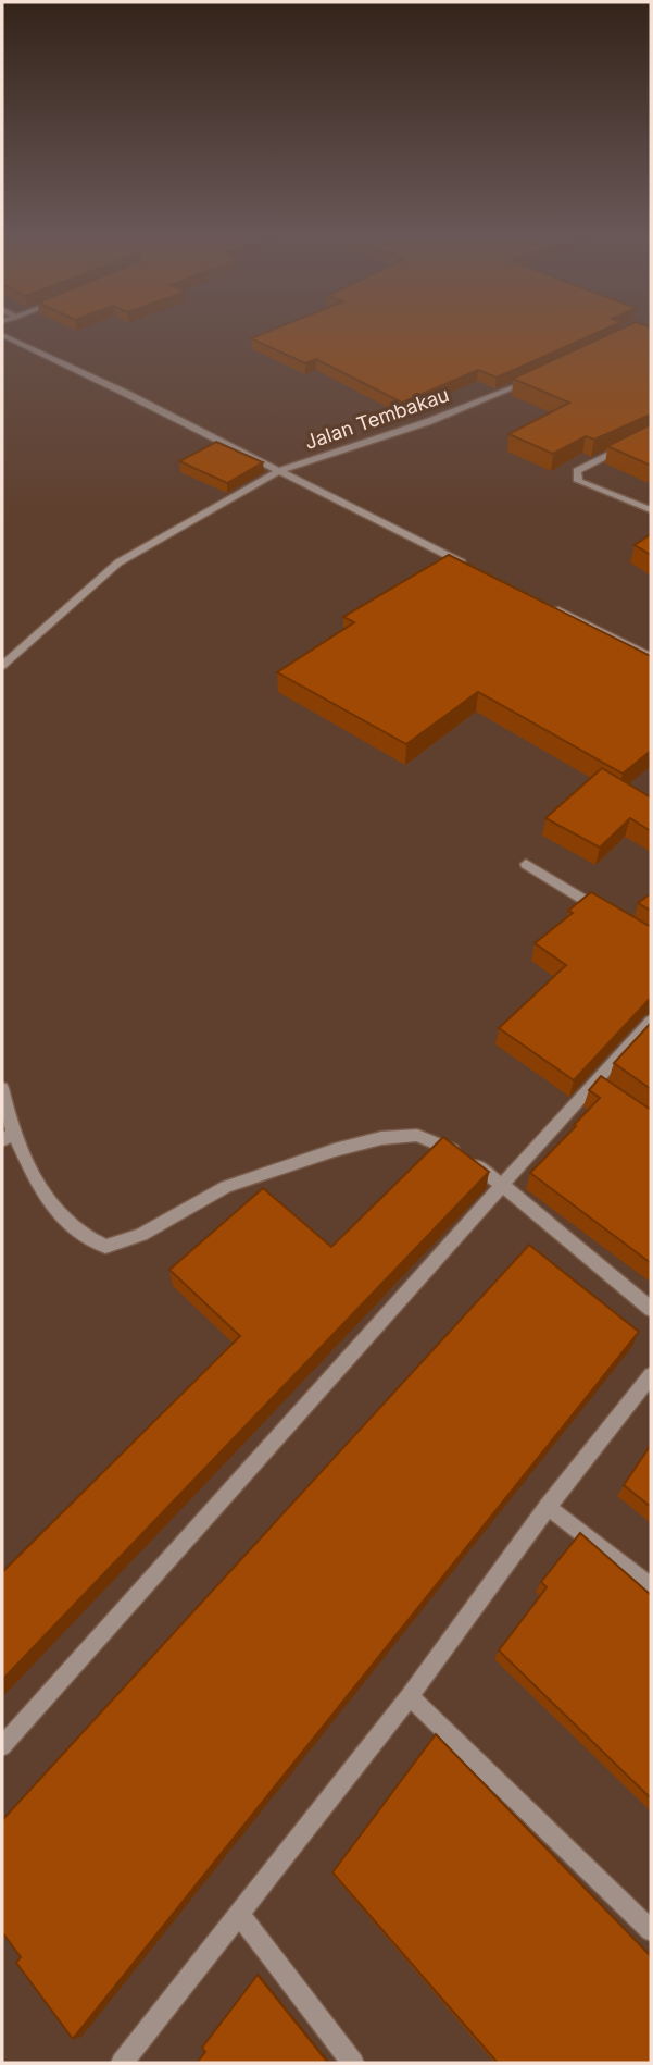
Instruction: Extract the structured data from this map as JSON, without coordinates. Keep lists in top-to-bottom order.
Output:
{
  "streets": {
    "street": ["Jalan Tembakau"]
  }
}
